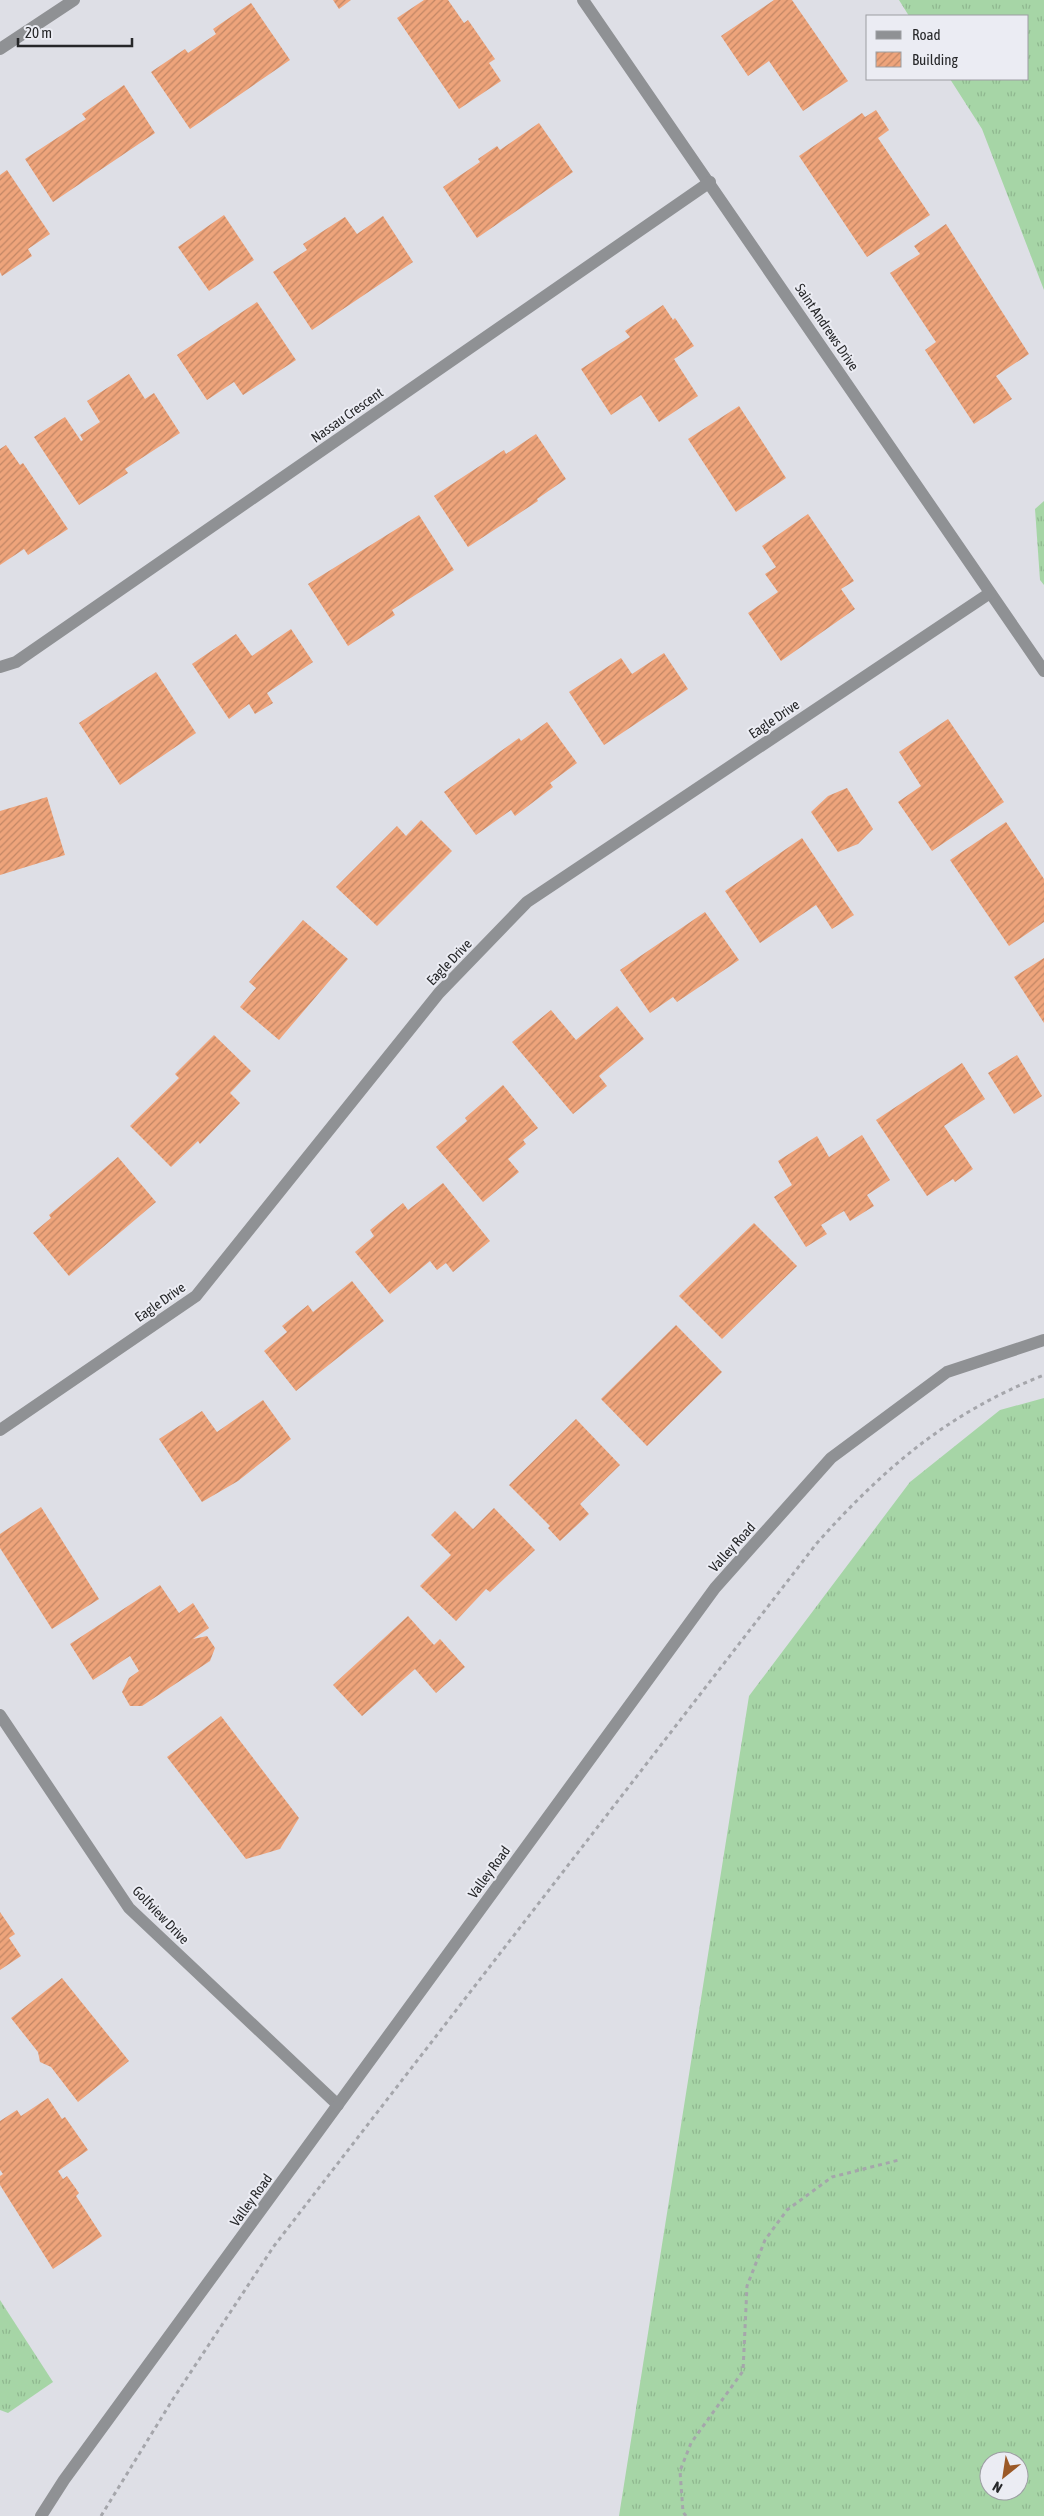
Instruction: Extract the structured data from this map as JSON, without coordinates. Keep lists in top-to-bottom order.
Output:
{
  "streets": {
    "street": [
      "Saint Andrews Drive",
      "Nassau Crescent",
      "Eagle Drive",
      "Valley Road",
      "Golfview Drive"
    ]
  },
  "crossings": [
    ["Saint Andrews Drive", "Nassau Crescent"],
    ["Saint Andrews Drive", "Eagle Drive"],
    ["Valley Road", "Golfview Drive"]
  ],
  "legend": ["Road", "Building"],
  "scale_bar": "20 m",
  "north": "bottom left"
}
